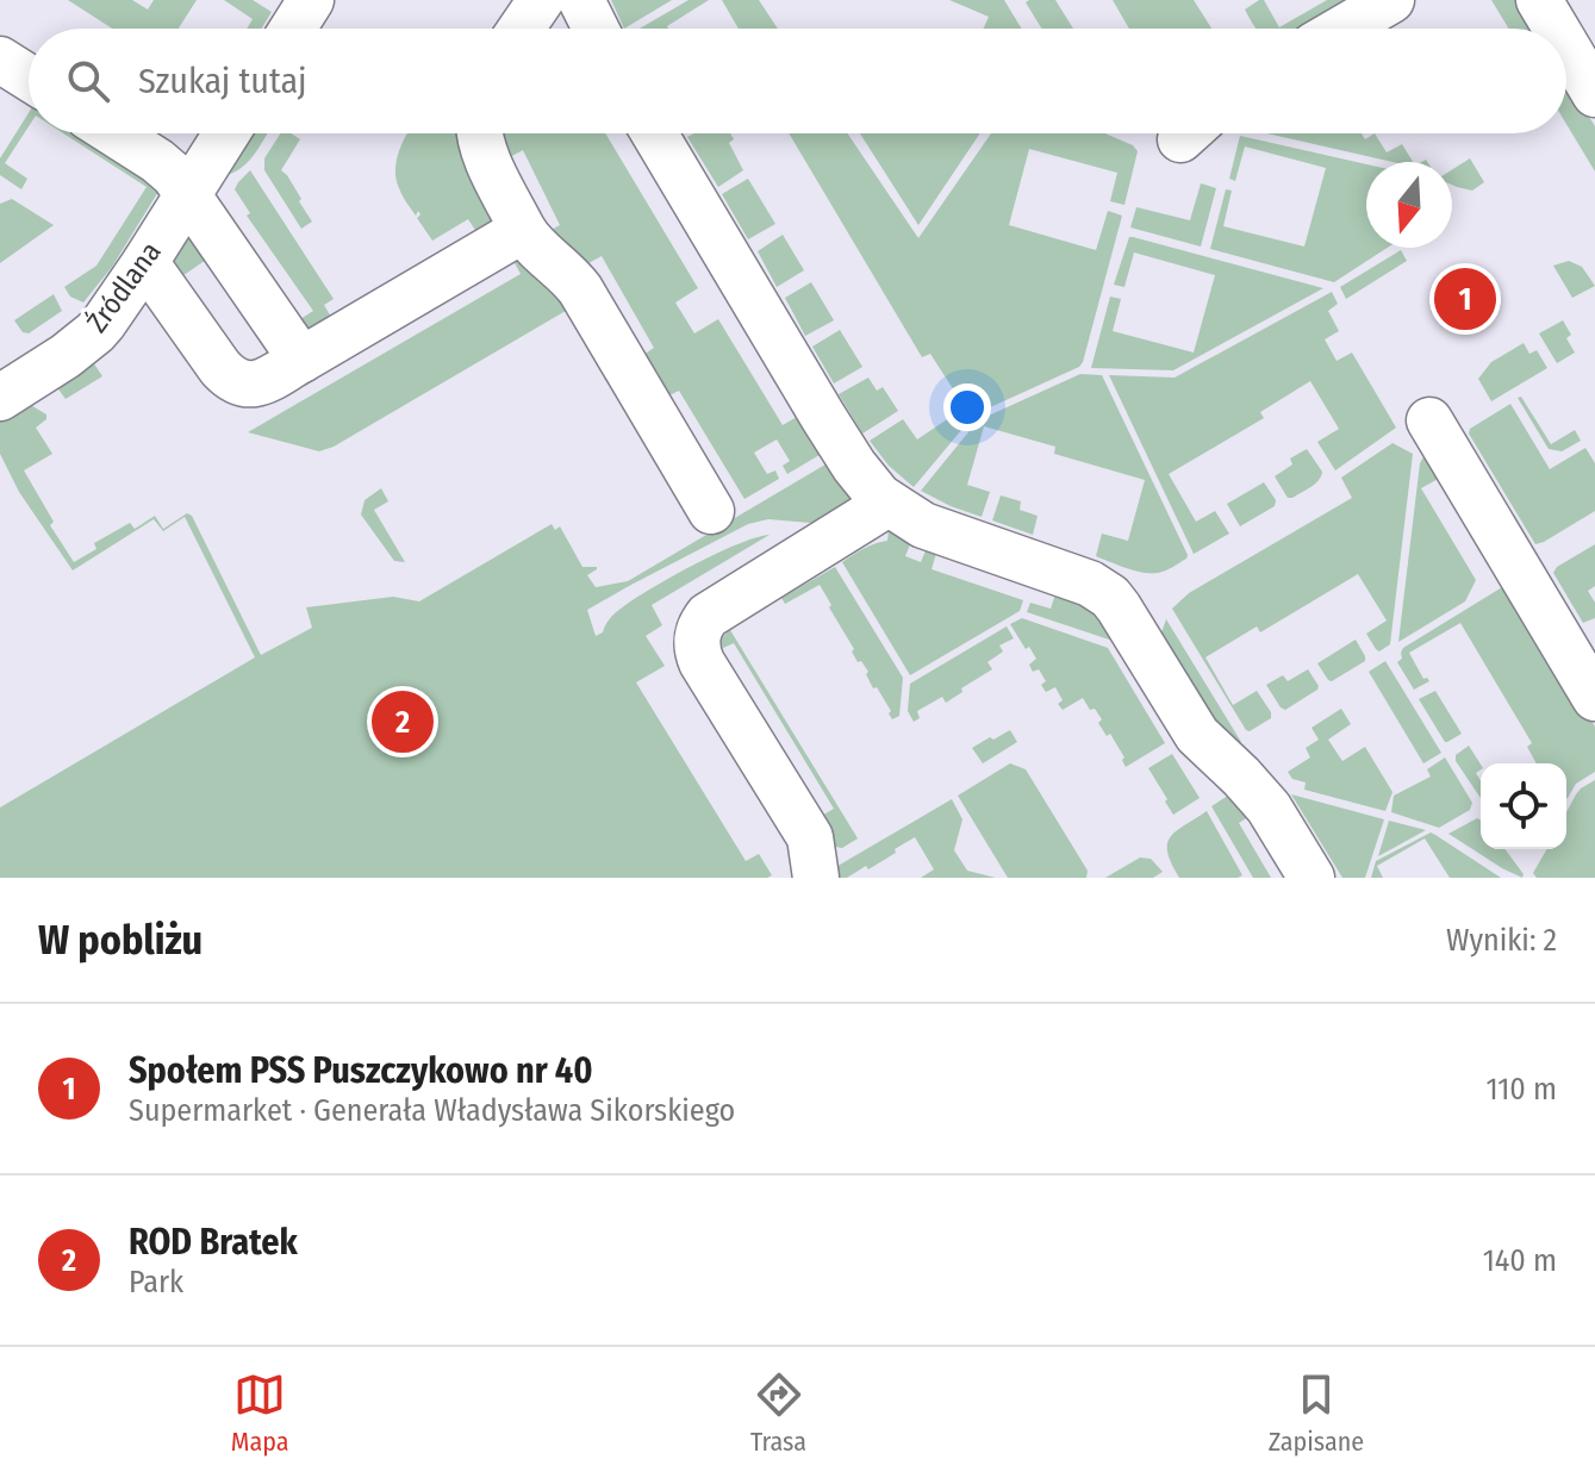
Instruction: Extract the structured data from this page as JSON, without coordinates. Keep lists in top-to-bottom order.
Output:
{
  "streets": {
    "street": ["Źródlana"]
  },
  "north": "bottom",
  "page": {
    "search": "Szukaj tutaj",
    "pins": ["1", "2"],
    "heading": ["W pobliżu", "Wyniki: 2"],
    "list": [
      {
        "mark": "1",
        "name": "Społem PSS Puszczykowo nr 40",
        "note": "Supermarket · Generała Władysława Sikorskiego",
        "value": "110 m"
      },
      {
        "mark": "2",
        "name": "ROD Bratek",
        "note": "Park",
        "value": "140 m"
      }
    ],
    "nav": ["Mapa", "Trasa", "Zapisane"]
  }
}
